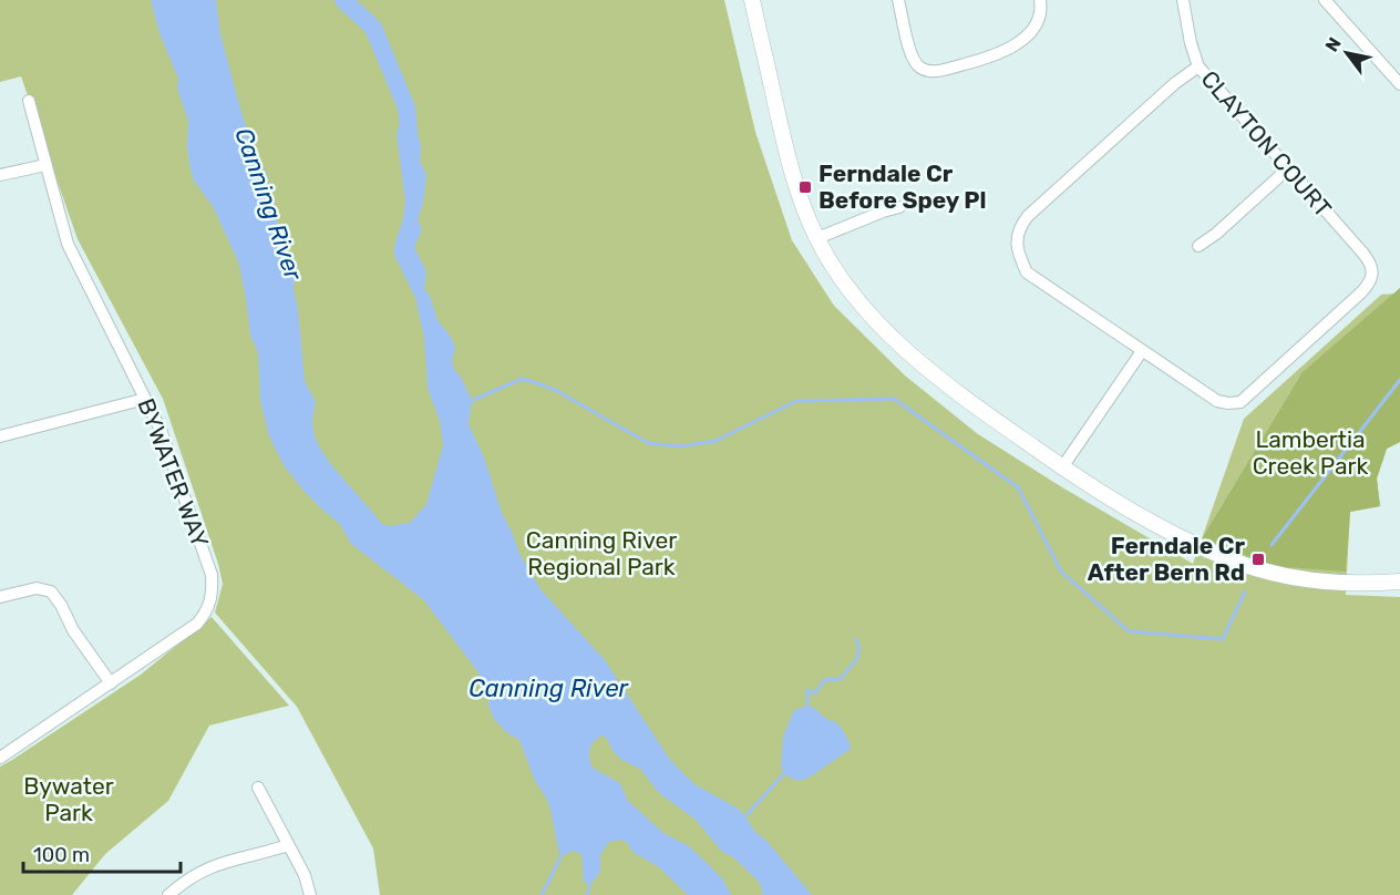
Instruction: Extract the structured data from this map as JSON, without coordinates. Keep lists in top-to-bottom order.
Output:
{
  "streets": {
    "street": ["CLAYTON COURT", "BYWATER WAY"]
  },
  "water": ["Canning River"],
  "parks": ["Lambertia Creek Park", "Canning River Regional Park", "Bywater Park"],
  "places": {
    "transit": ["Ferndale Cr Before Spey Pl", "Ferndale Cr After Bern Rd"]
  },
  "scale_bar": "100 m",
  "north": "top left"
}
